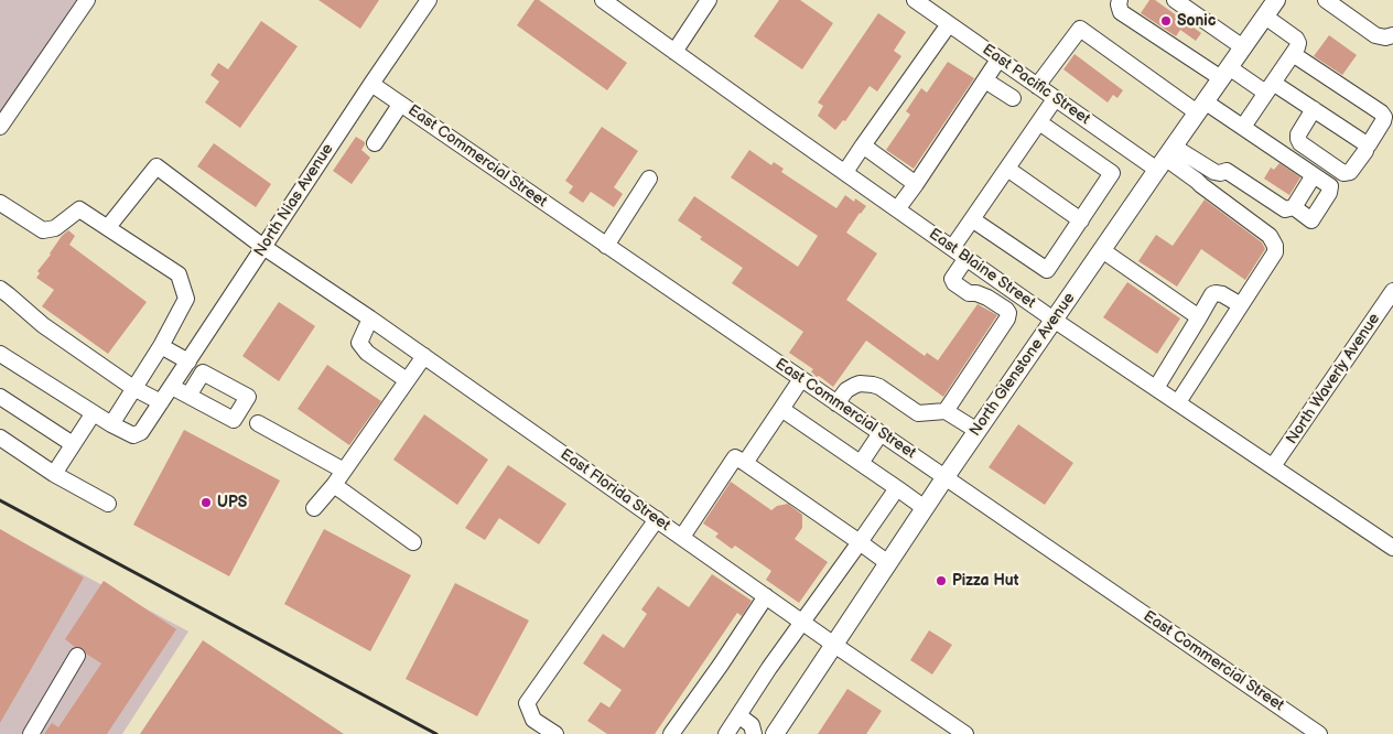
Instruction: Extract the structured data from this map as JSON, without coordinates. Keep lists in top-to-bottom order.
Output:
{
  "streets": {
    "main road": ["North Glenstone Avenue"],
    "street": [
      "East Pacific Street",
      "East Commercial Street",
      "North Nias Avenue",
      "East Blaine Street",
      "North Waverly Avenue",
      "East Florida Street"
    ]
  },
  "crossings": [
    ["East Pacific Street", "North Glenstone Avenue"],
    ["East Commercial Street", "North Nias Avenue"],
    ["East Commercial Street", "North Glenstone Avenue"],
    ["North Nias Avenue", "East Florida Street"],
    ["East Blaine Street", "North Glenstone Avenue"],
    ["East Blaine Street", "North Waverly Avenue"],
    ["North Glenstone Avenue", "East Florida Street"]
  ],
  "places": ["Sonic", "UPS", "Pizza Hut"]
}
